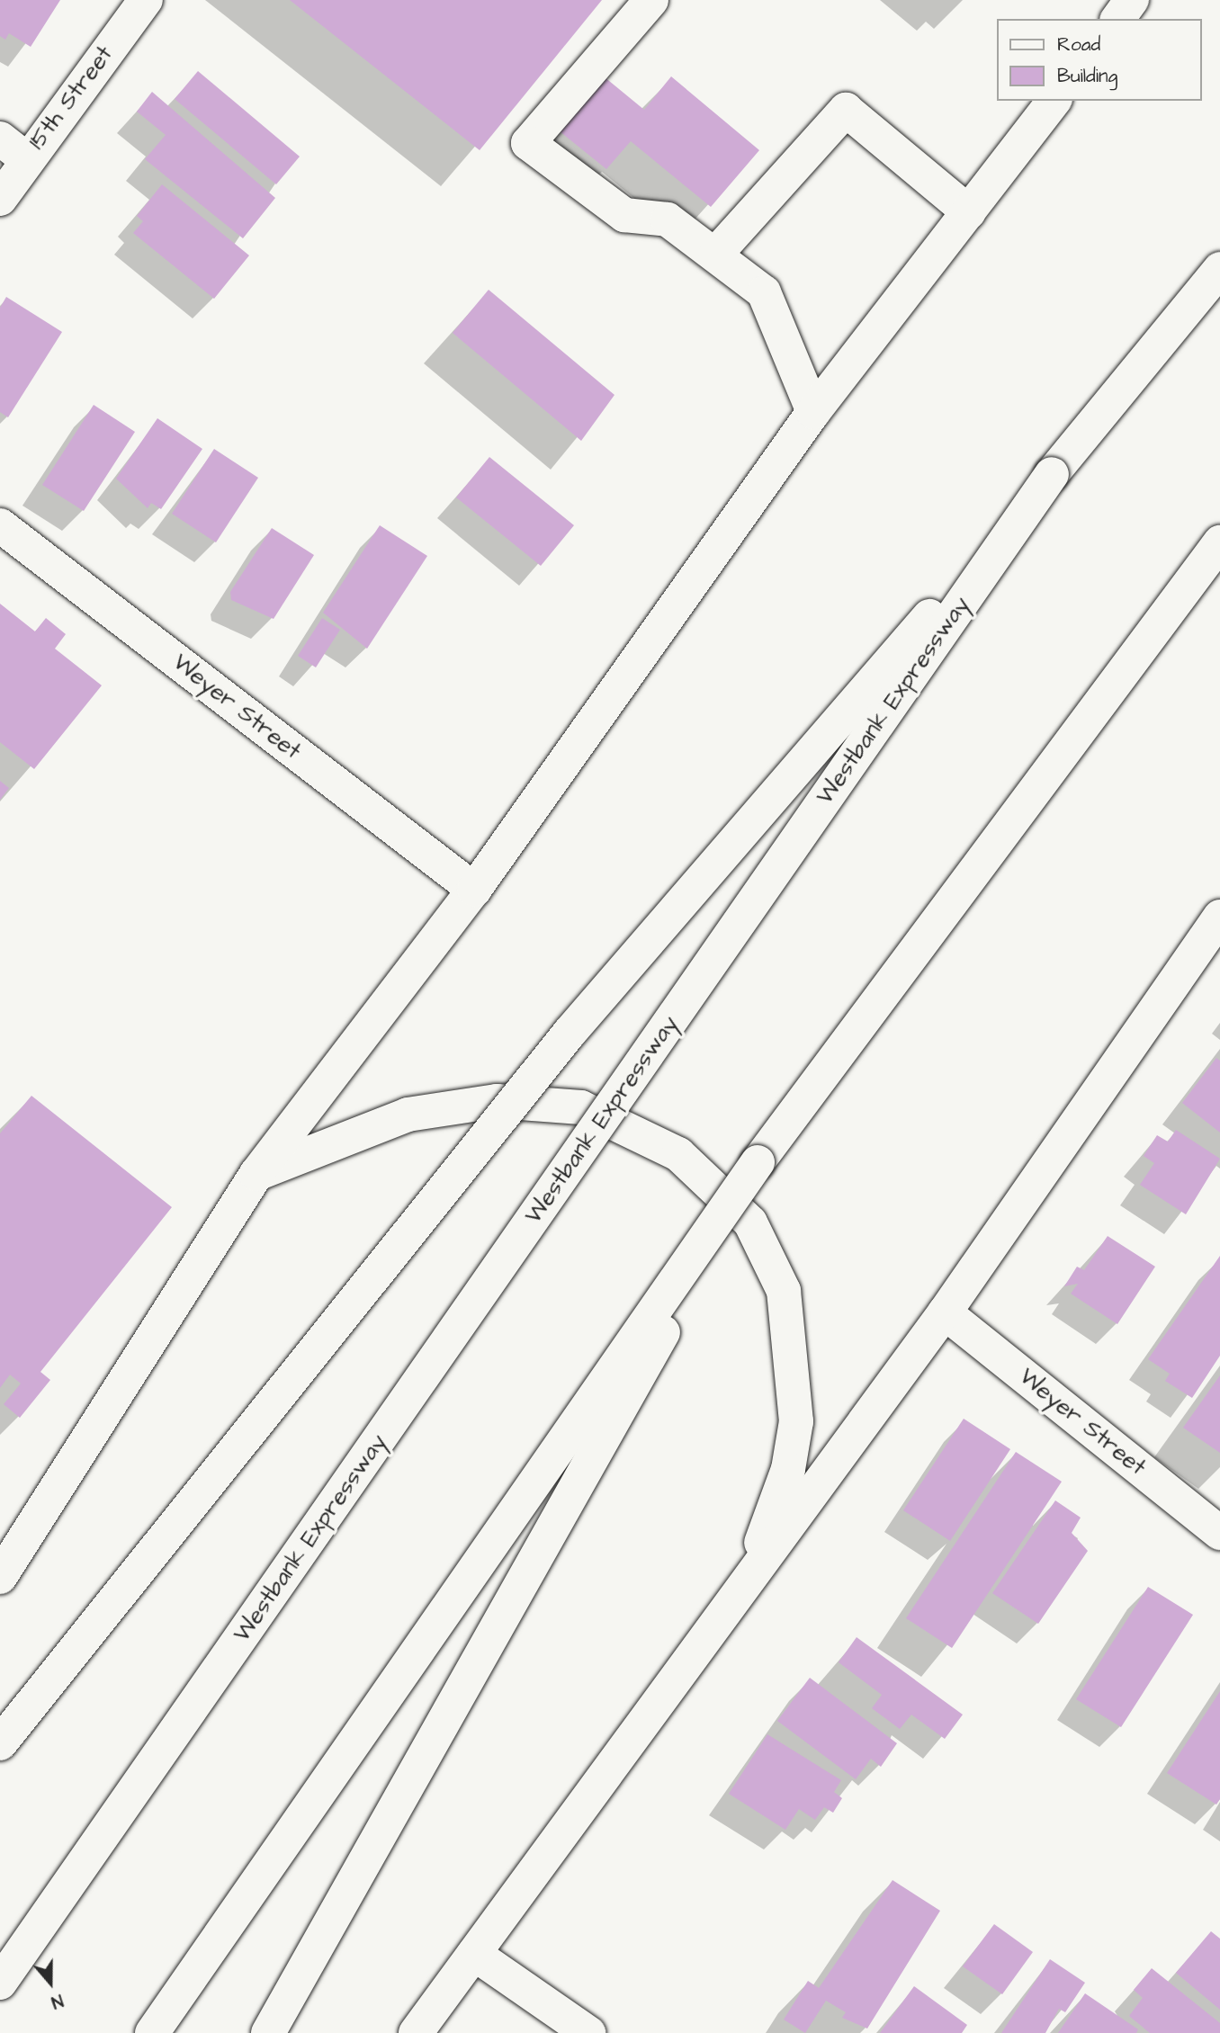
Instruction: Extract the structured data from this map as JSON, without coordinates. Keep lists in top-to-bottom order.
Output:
{
  "streets": {
    "main road": ["15th Street", "Westbank Expressway", "Weyer Street"]
  },
  "legend": ["Road", "Building"],
  "north": "bottom"
}
